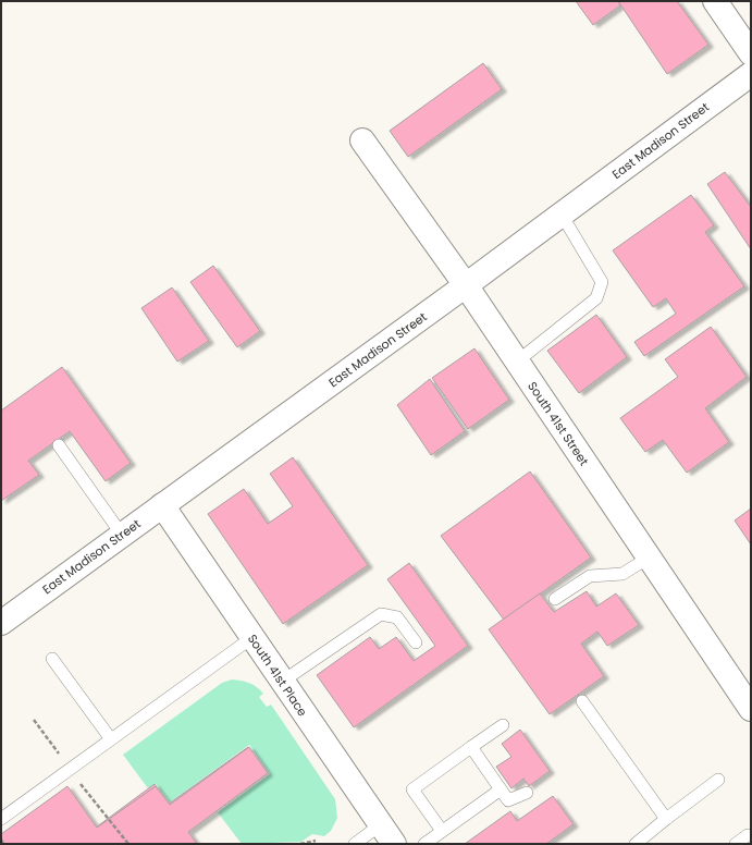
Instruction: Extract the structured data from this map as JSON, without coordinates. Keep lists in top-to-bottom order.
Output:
{
  "streets": {
    "street": ["East Madison Street", "South 41st Street", "South 41st Place"]
  },
  "crossings": [
    ["East Madison Street", "South 41st Street"],
    ["East Madison Street", "South 41st Place"]
  ]
}
